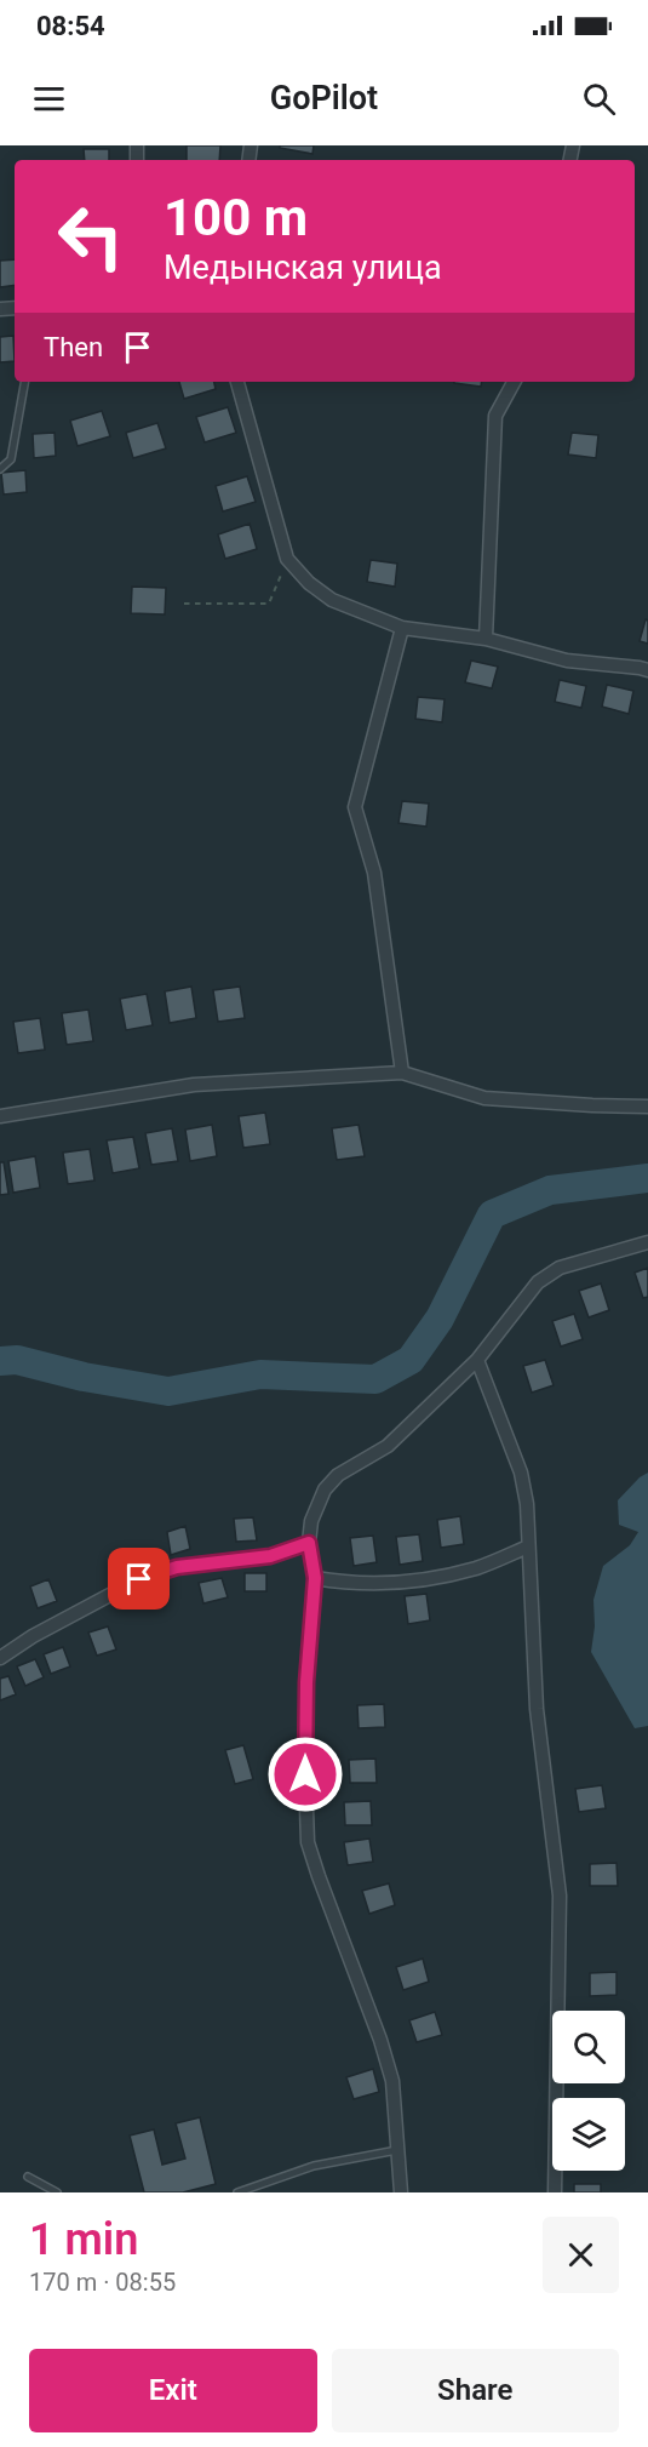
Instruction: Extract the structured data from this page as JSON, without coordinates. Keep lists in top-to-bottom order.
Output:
{
  "page": {
    "status": "08:54",
    "header": "GoPilot",
    "turn": ["100 m", "Медынская улица"],
    "then": "Then",
    "heading": ["1 min", "170 m · 08:55"],
    "buttons": ["Exit", "Share"]
  }
}
